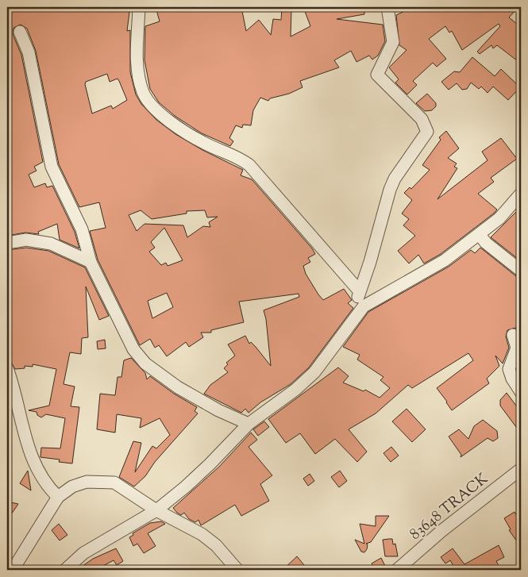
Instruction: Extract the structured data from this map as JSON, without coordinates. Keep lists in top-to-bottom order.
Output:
{
  "streets": {
    "street": ["83648 TRACK"]
  }
}
